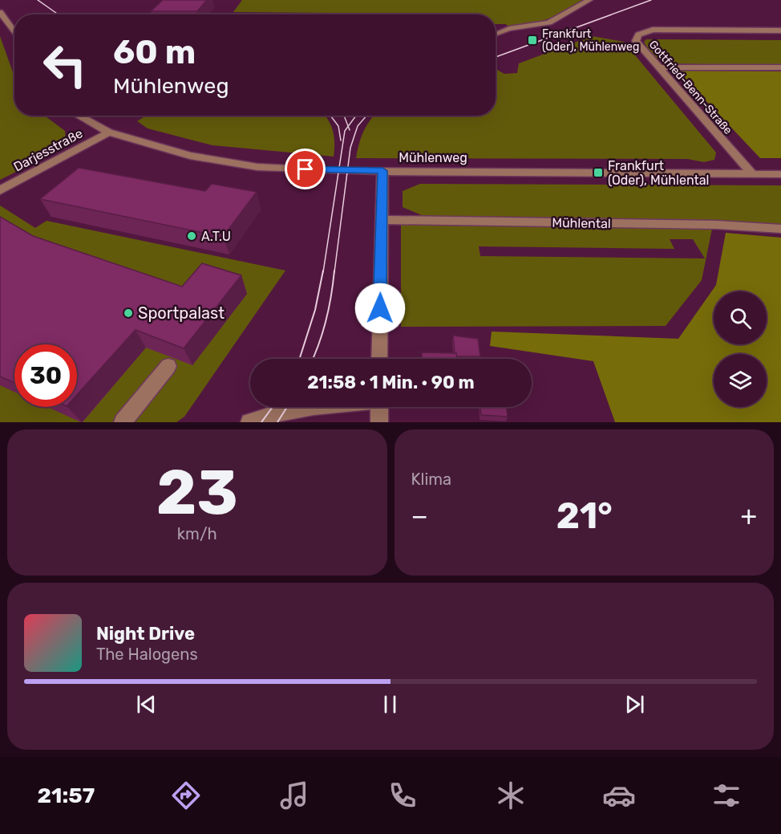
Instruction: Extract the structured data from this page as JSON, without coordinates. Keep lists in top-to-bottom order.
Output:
{
  "streets": {
    "street": [
      "Gottfried-Benn-Straße",
      "Darjesstraße",
      "Mühlenweg",
      "Mühlental"
    ]
  },
  "crossings": [
    ["Gottfried-Benn-Straße", "Mühlenweg"],
    ["Darjesstraße", "Mühlenweg"]
  ],
  "places": {
    "transit": ["Frankfurt (Oder), Mühlenweg", "Frankfurt (Oder), Mühlental"],
    "other": ["A.T.U", "Sportpalast"]
  },
  "page": {
    "turn": ["60 m", "Mühlenweg"],
    "limit": "30",
    "trip": "21:58 · 1 Min. · 90 m",
    "tile": [
      ["23", "km/h"],
      "Klima"
    ],
    "heat": ["−", "21°", "+"],
    "song": ["Night Drive", "The Halogens"],
    "tabs": "21:57"
  }
}
